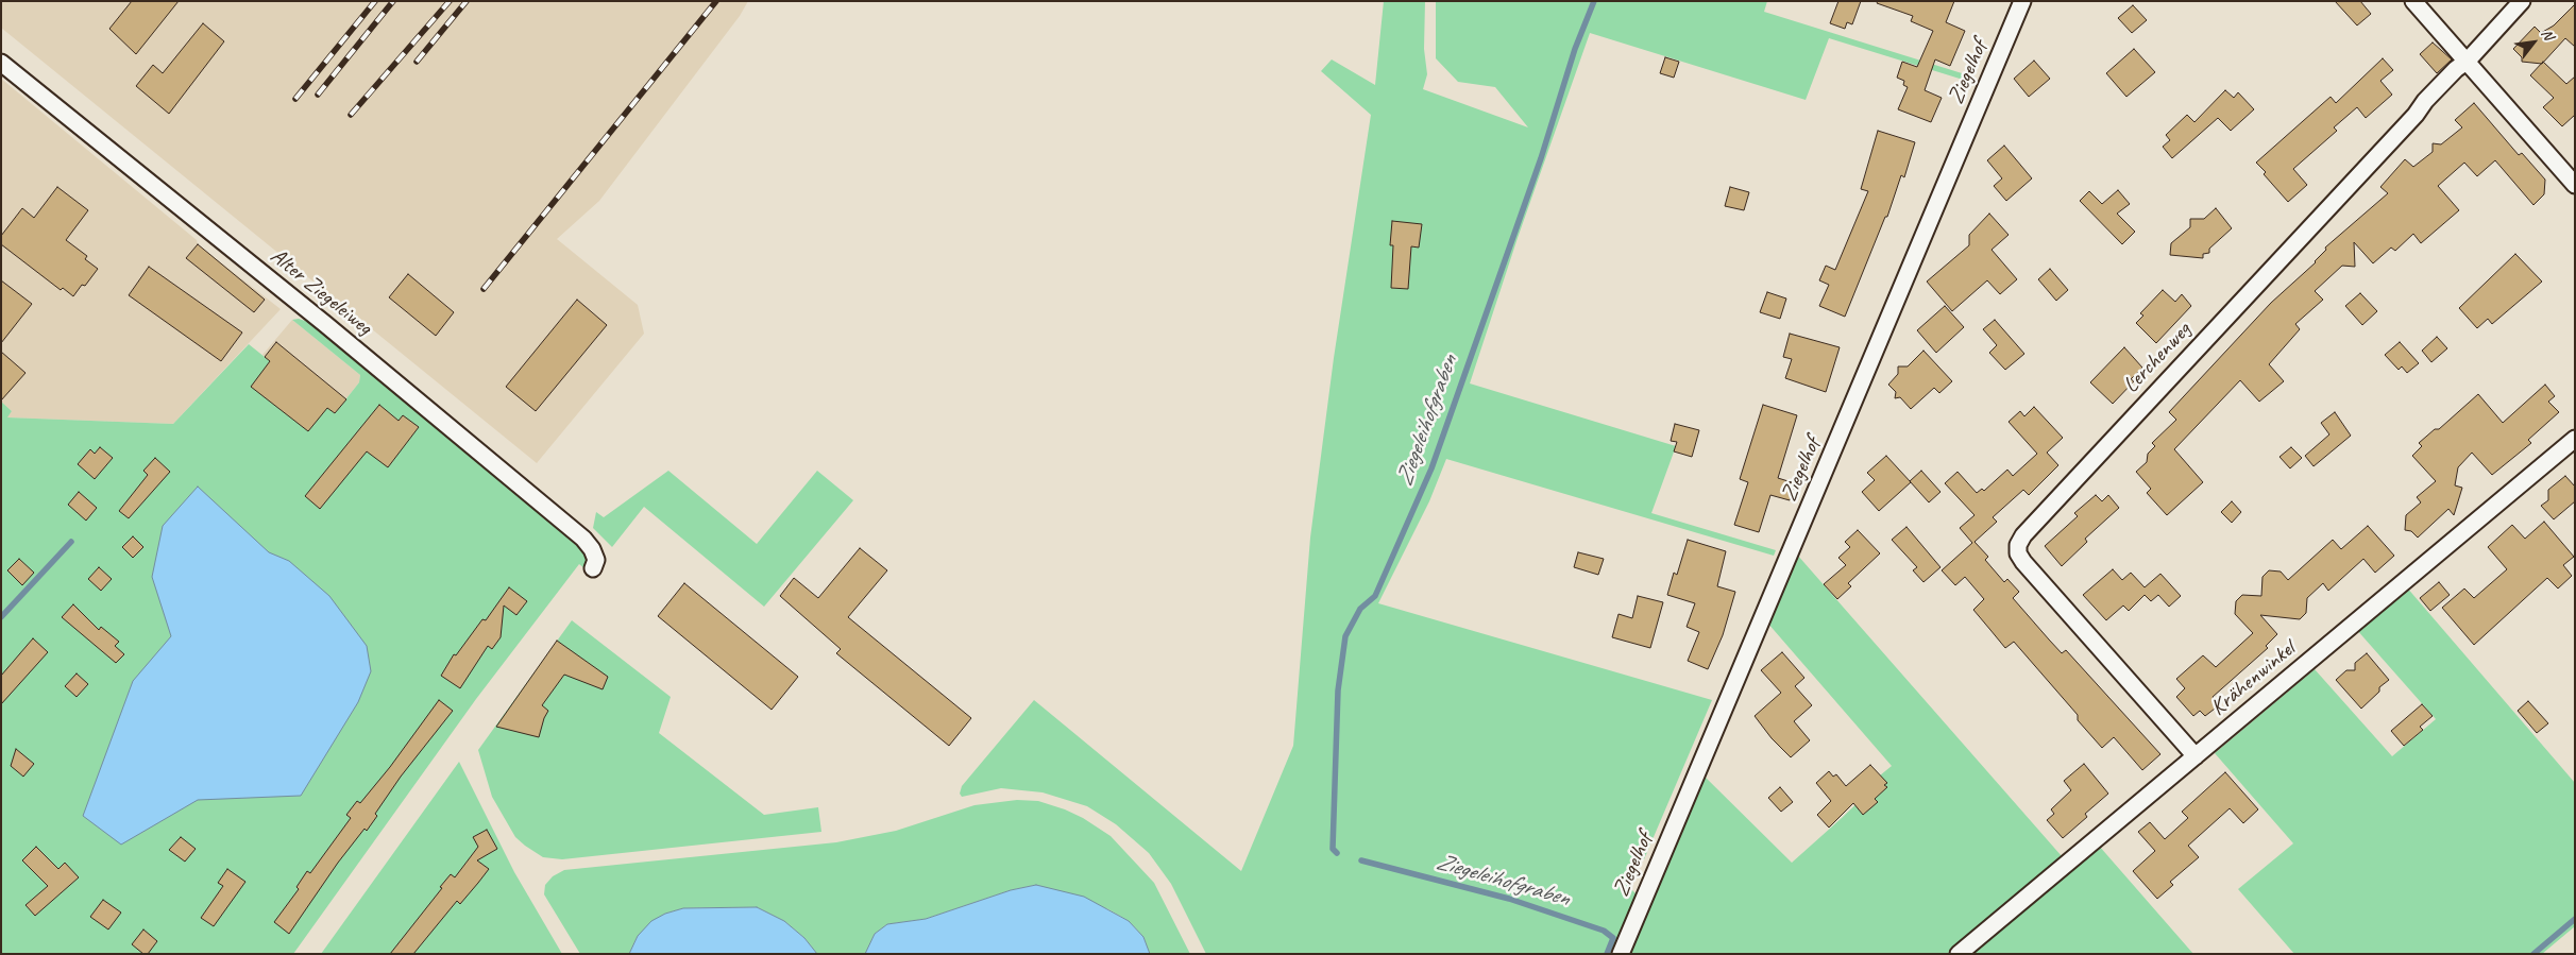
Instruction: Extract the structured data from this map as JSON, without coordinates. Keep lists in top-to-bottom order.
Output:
{
  "streets": {
    "street": [
      "Ziegelhof",
      "Alter Ziegeleiweg",
      "Lerchenweg",
      "Krähenwinkel"
    ]
  },
  "crossings": [
    ["Lerchenweg", "Krähenwinkel"]
  ],
  "water": ["Ziegeleihofgraben"],
  "north": "top right"
}
